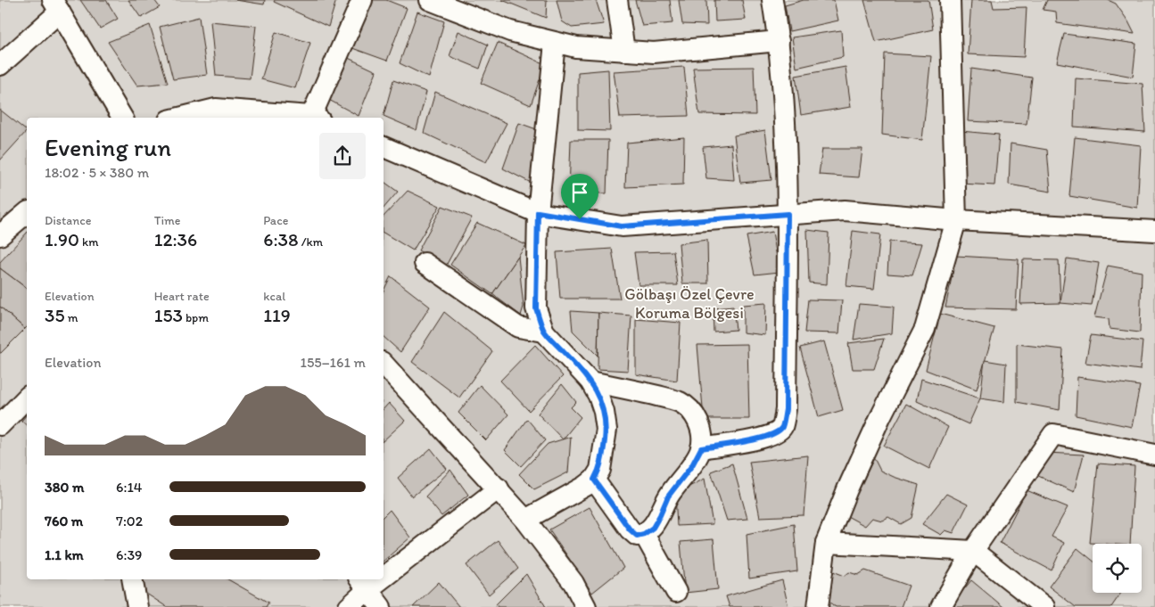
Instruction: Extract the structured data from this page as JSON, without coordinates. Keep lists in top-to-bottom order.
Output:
{
  "parks": ["Gölbaşı Özel Çevre Koruma Bölgesi"],
  "page": {
    "heading": ["Evening run", "18:02 · 5 × 380 m"],
    "stats": [
      ["Distance", "1.90 km"],
      ["Time", "12:36"],
      ["Pace", "6:38 /km"],
      ["Elevation", "35 m"],
      ["Heart rate", "153 bpm"],
      ["kcal", "119"]
    ],
    "chart": ["Elevation", "155–161 m"],
    "list": [
      {
        "name": "380 m",
        "note": "6:14"
      },
      {
        "name": "760 m",
        "note": "7:02"
      },
      {
        "name": "1.1 km",
        "note": "6:39"
      }
    ]
  }
}
